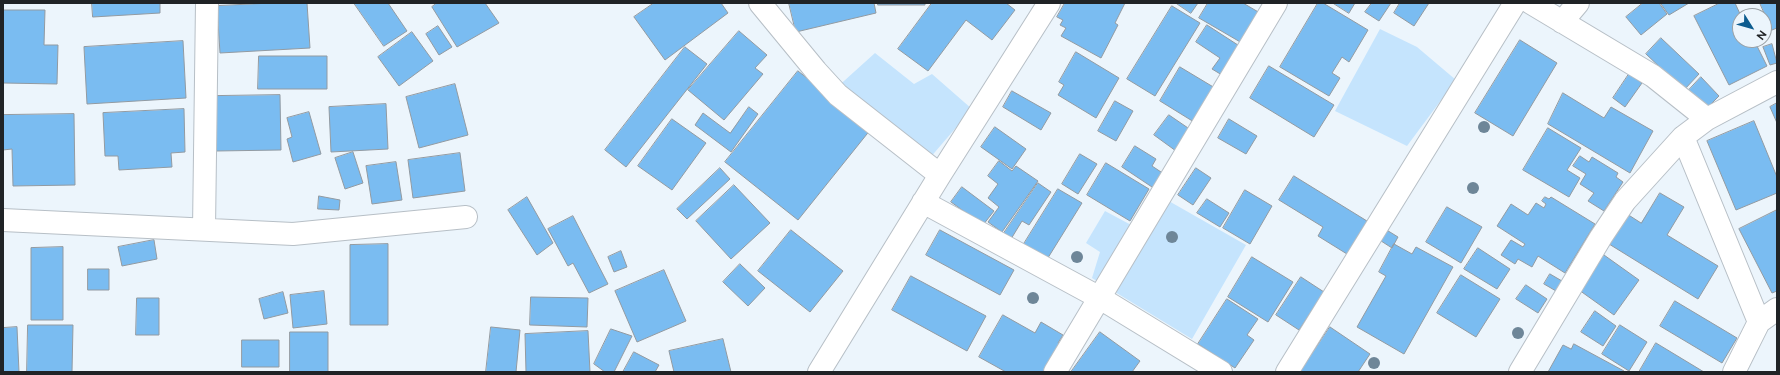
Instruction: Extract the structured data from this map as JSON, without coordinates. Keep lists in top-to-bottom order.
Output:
{
  "north": "bottom right"
}
